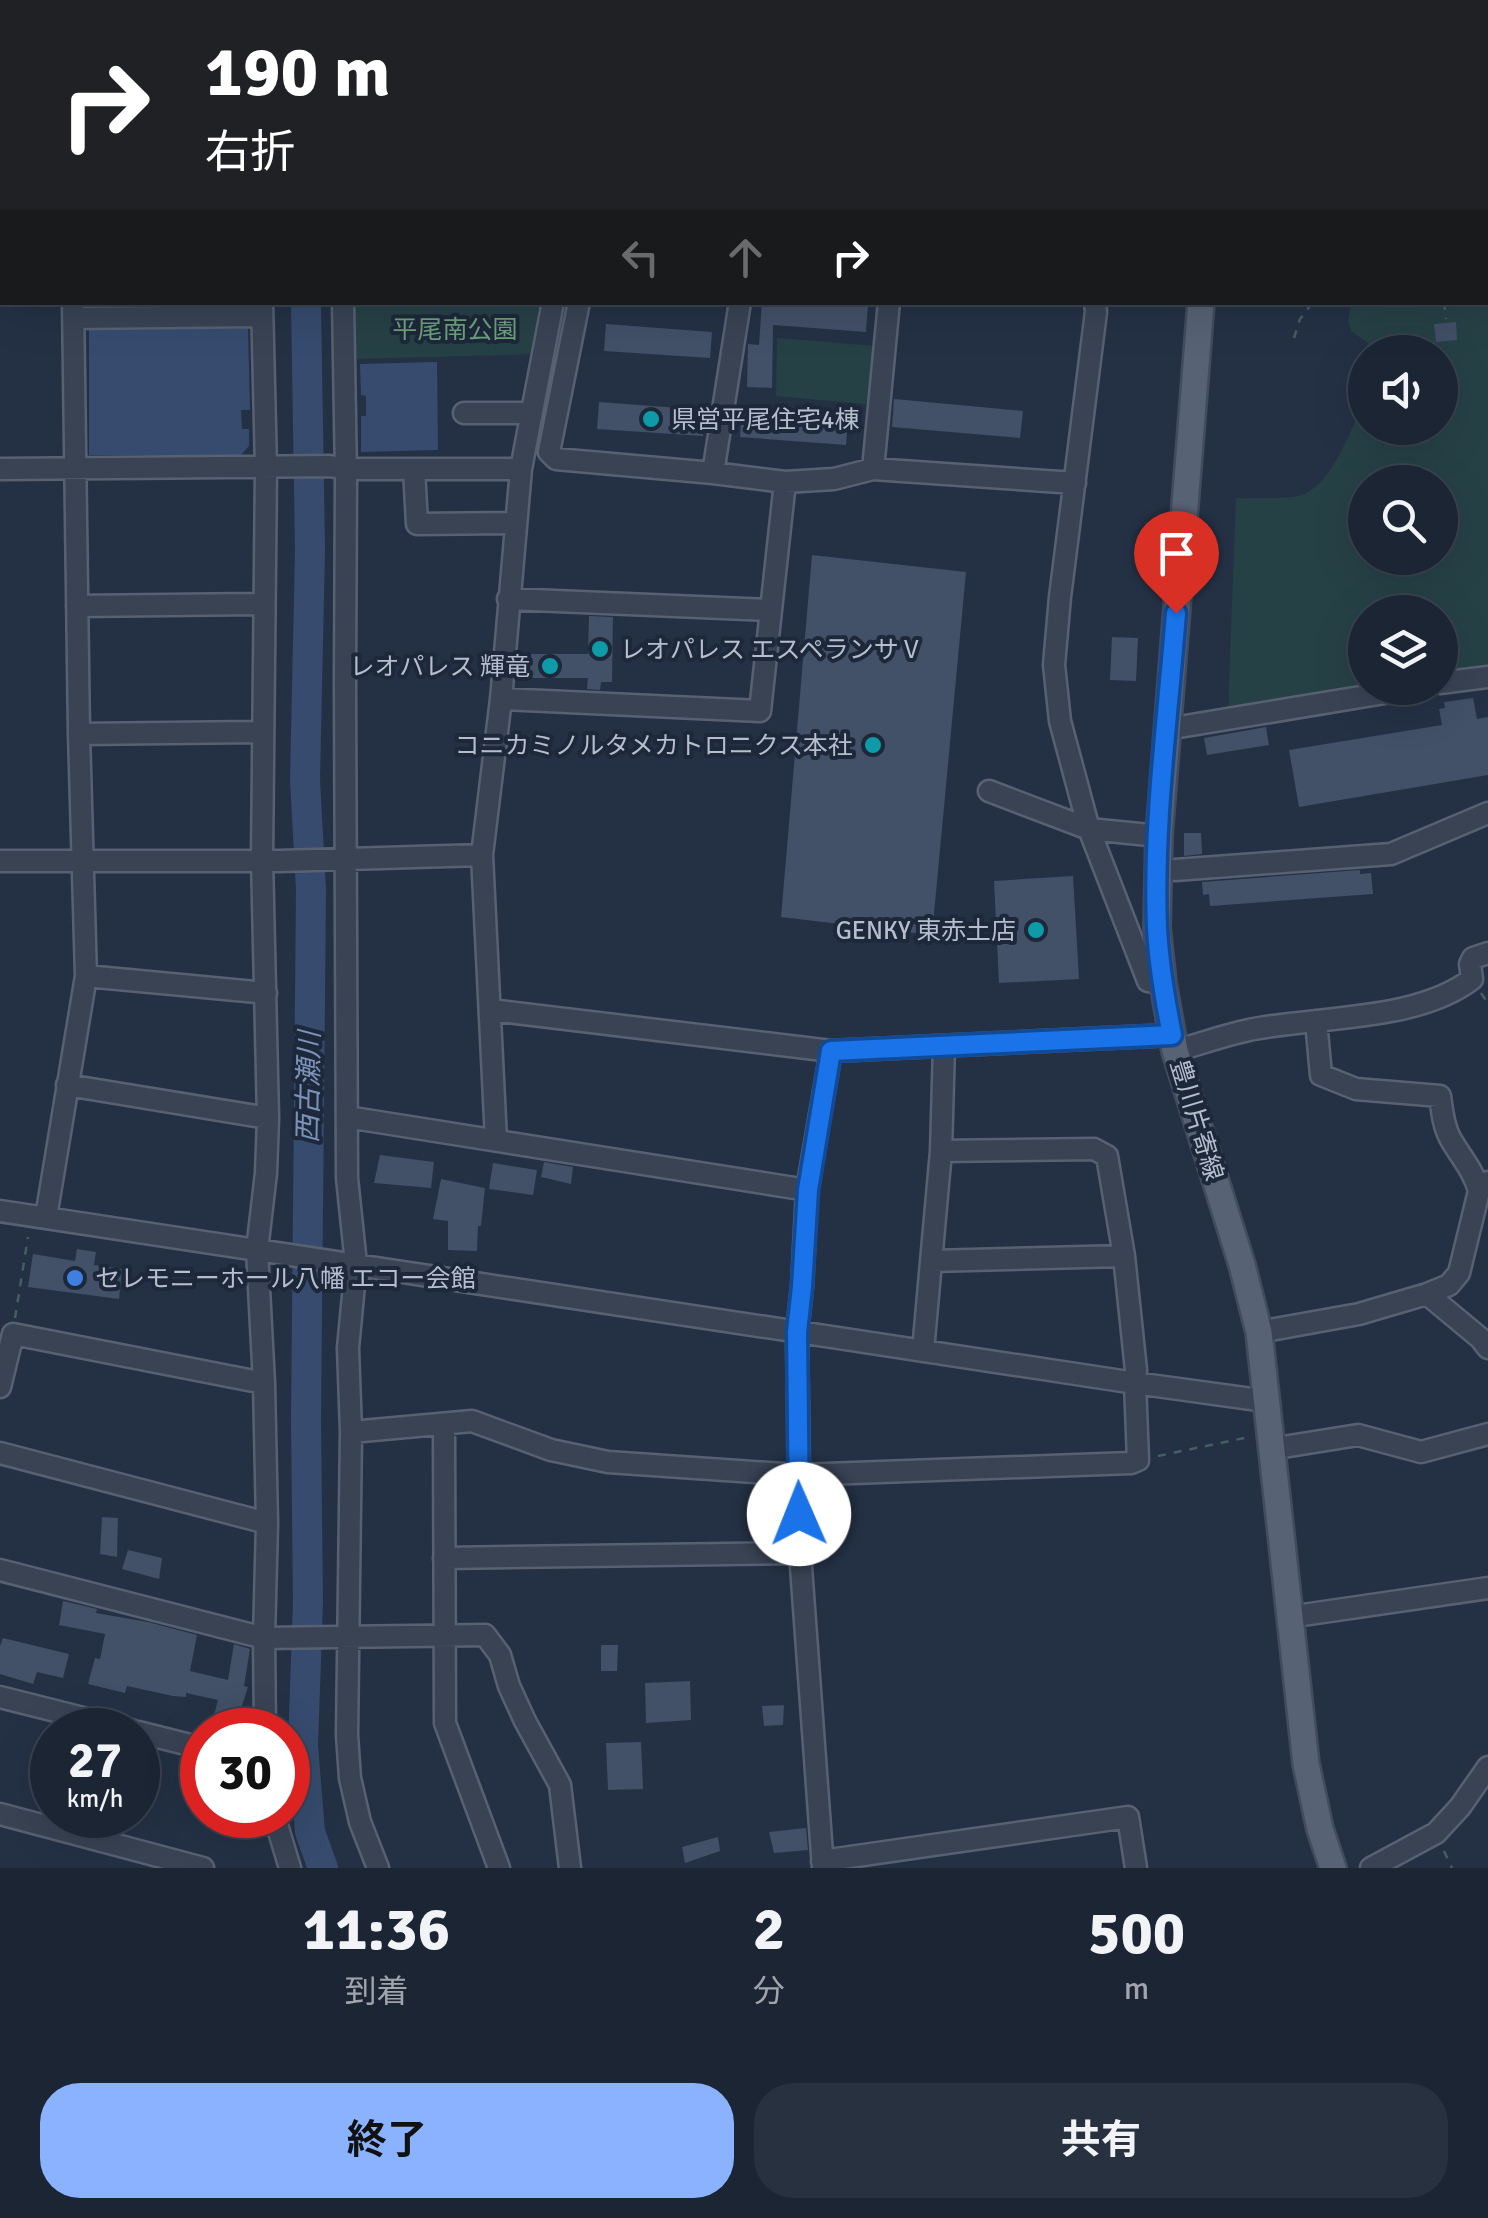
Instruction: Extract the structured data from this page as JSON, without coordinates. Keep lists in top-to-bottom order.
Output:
{
  "streets": {
    "main road": ["豊川片寄線"]
  },
  "water": ["西古瀬川"],
  "parks": ["平尾南公園"],
  "places": [
    "県営平尾住宅4棟",
    "レオパレス エスペランサⅤ",
    "レオパレス 輝竜",
    "コニカミノルタメカトロニクス本社",
    "GENKY 東赤土店",
    "セレモニーホール八幡 エコー会館"
  ],
  "page": {
    "turn": ["190 m", "右折"],
    "speed": "27 km/h",
    "limit": "30",
    "eta": [
      "11:36",
      "到着",
      "2",
      "分",
      "500",
      "m"
    ],
    "buttons": ["終了", "共有"]
  }
}
